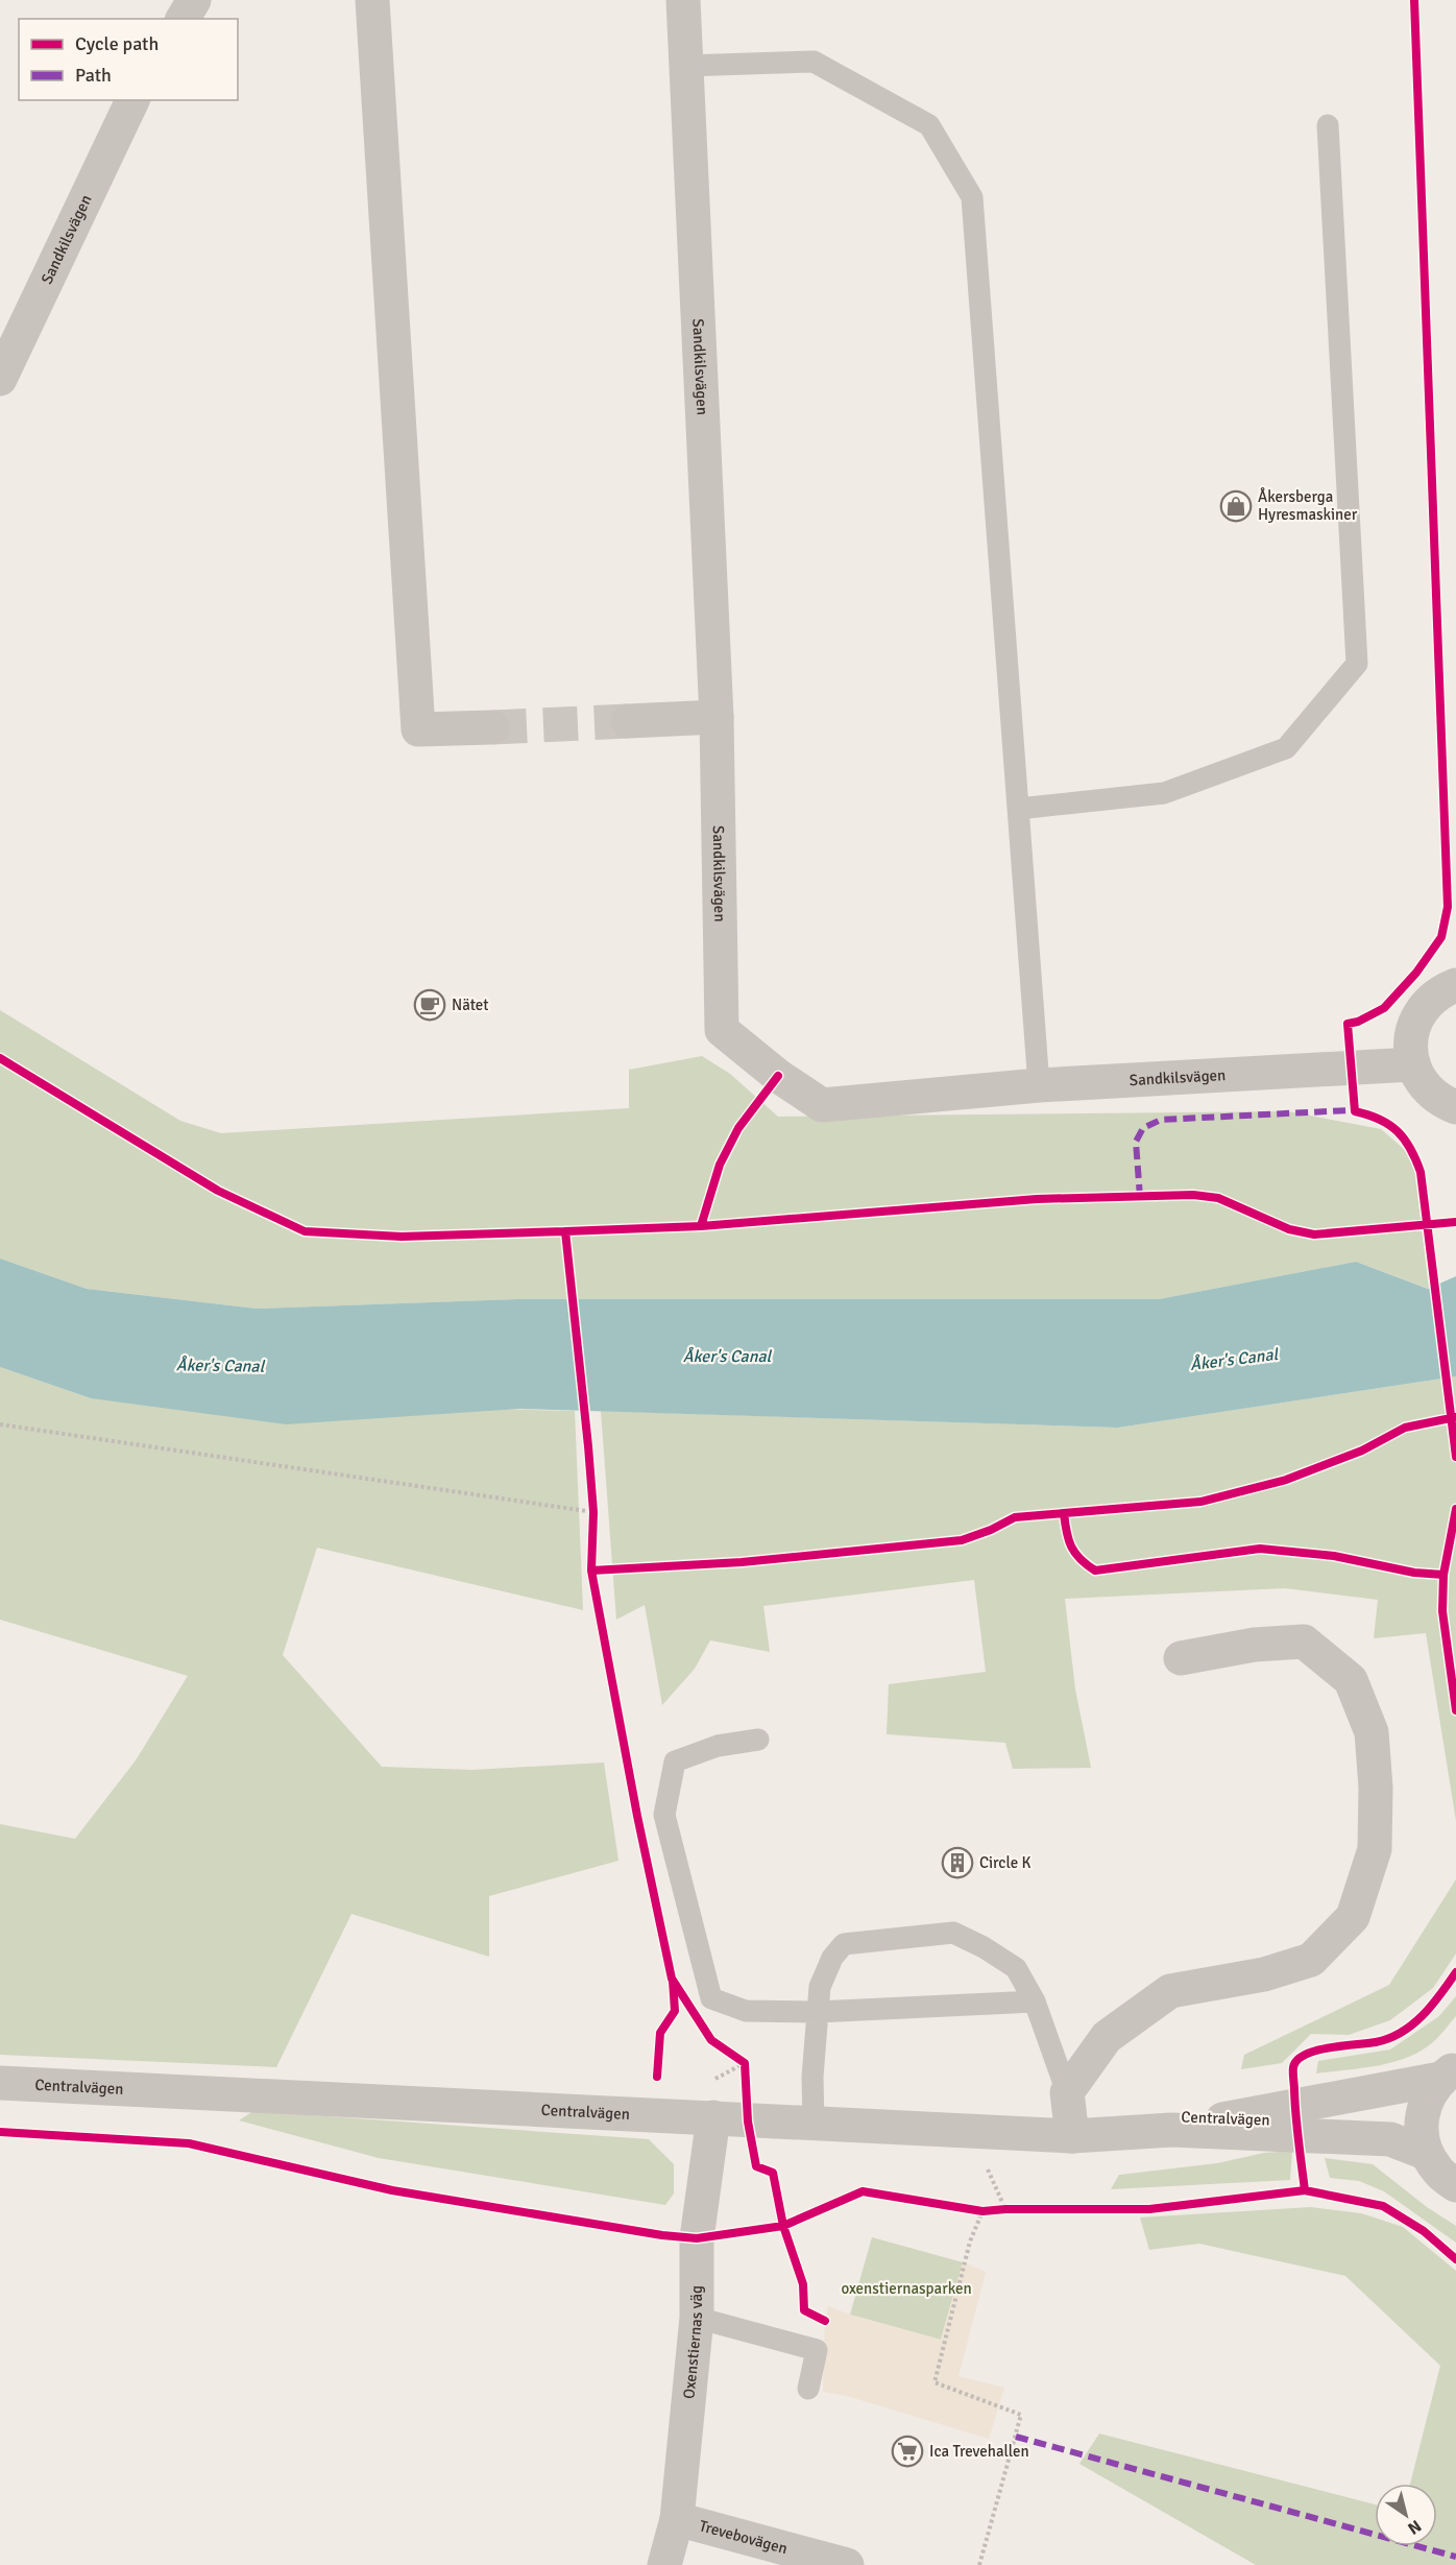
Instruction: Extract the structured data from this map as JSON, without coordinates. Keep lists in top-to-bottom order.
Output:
{
  "streets": {
    "street": [
      "Sandkilsvägen",
      "Centralvägen",
      "Oxenstiernas väg",
      "Trevebovägen"
    ]
  },
  "crossings": [
    ["Centralvägen", "Oxenstiernas väg"],
    ["Oxenstiernas väg", "Trevebovägen"]
  ],
  "water": ["Åker's Canal"],
  "parks": ["oxenstiernasparken"],
  "places": {
    "shop": ["Åkersberga Hyresmaskiner"],
    "cafe": ["Nätet"],
    "building": ["Circle K"],
    "supermarket": ["Ica Trevehallen"]
  },
  "legend": ["Cycle path", "Path"],
  "north": "bottom right"
}
